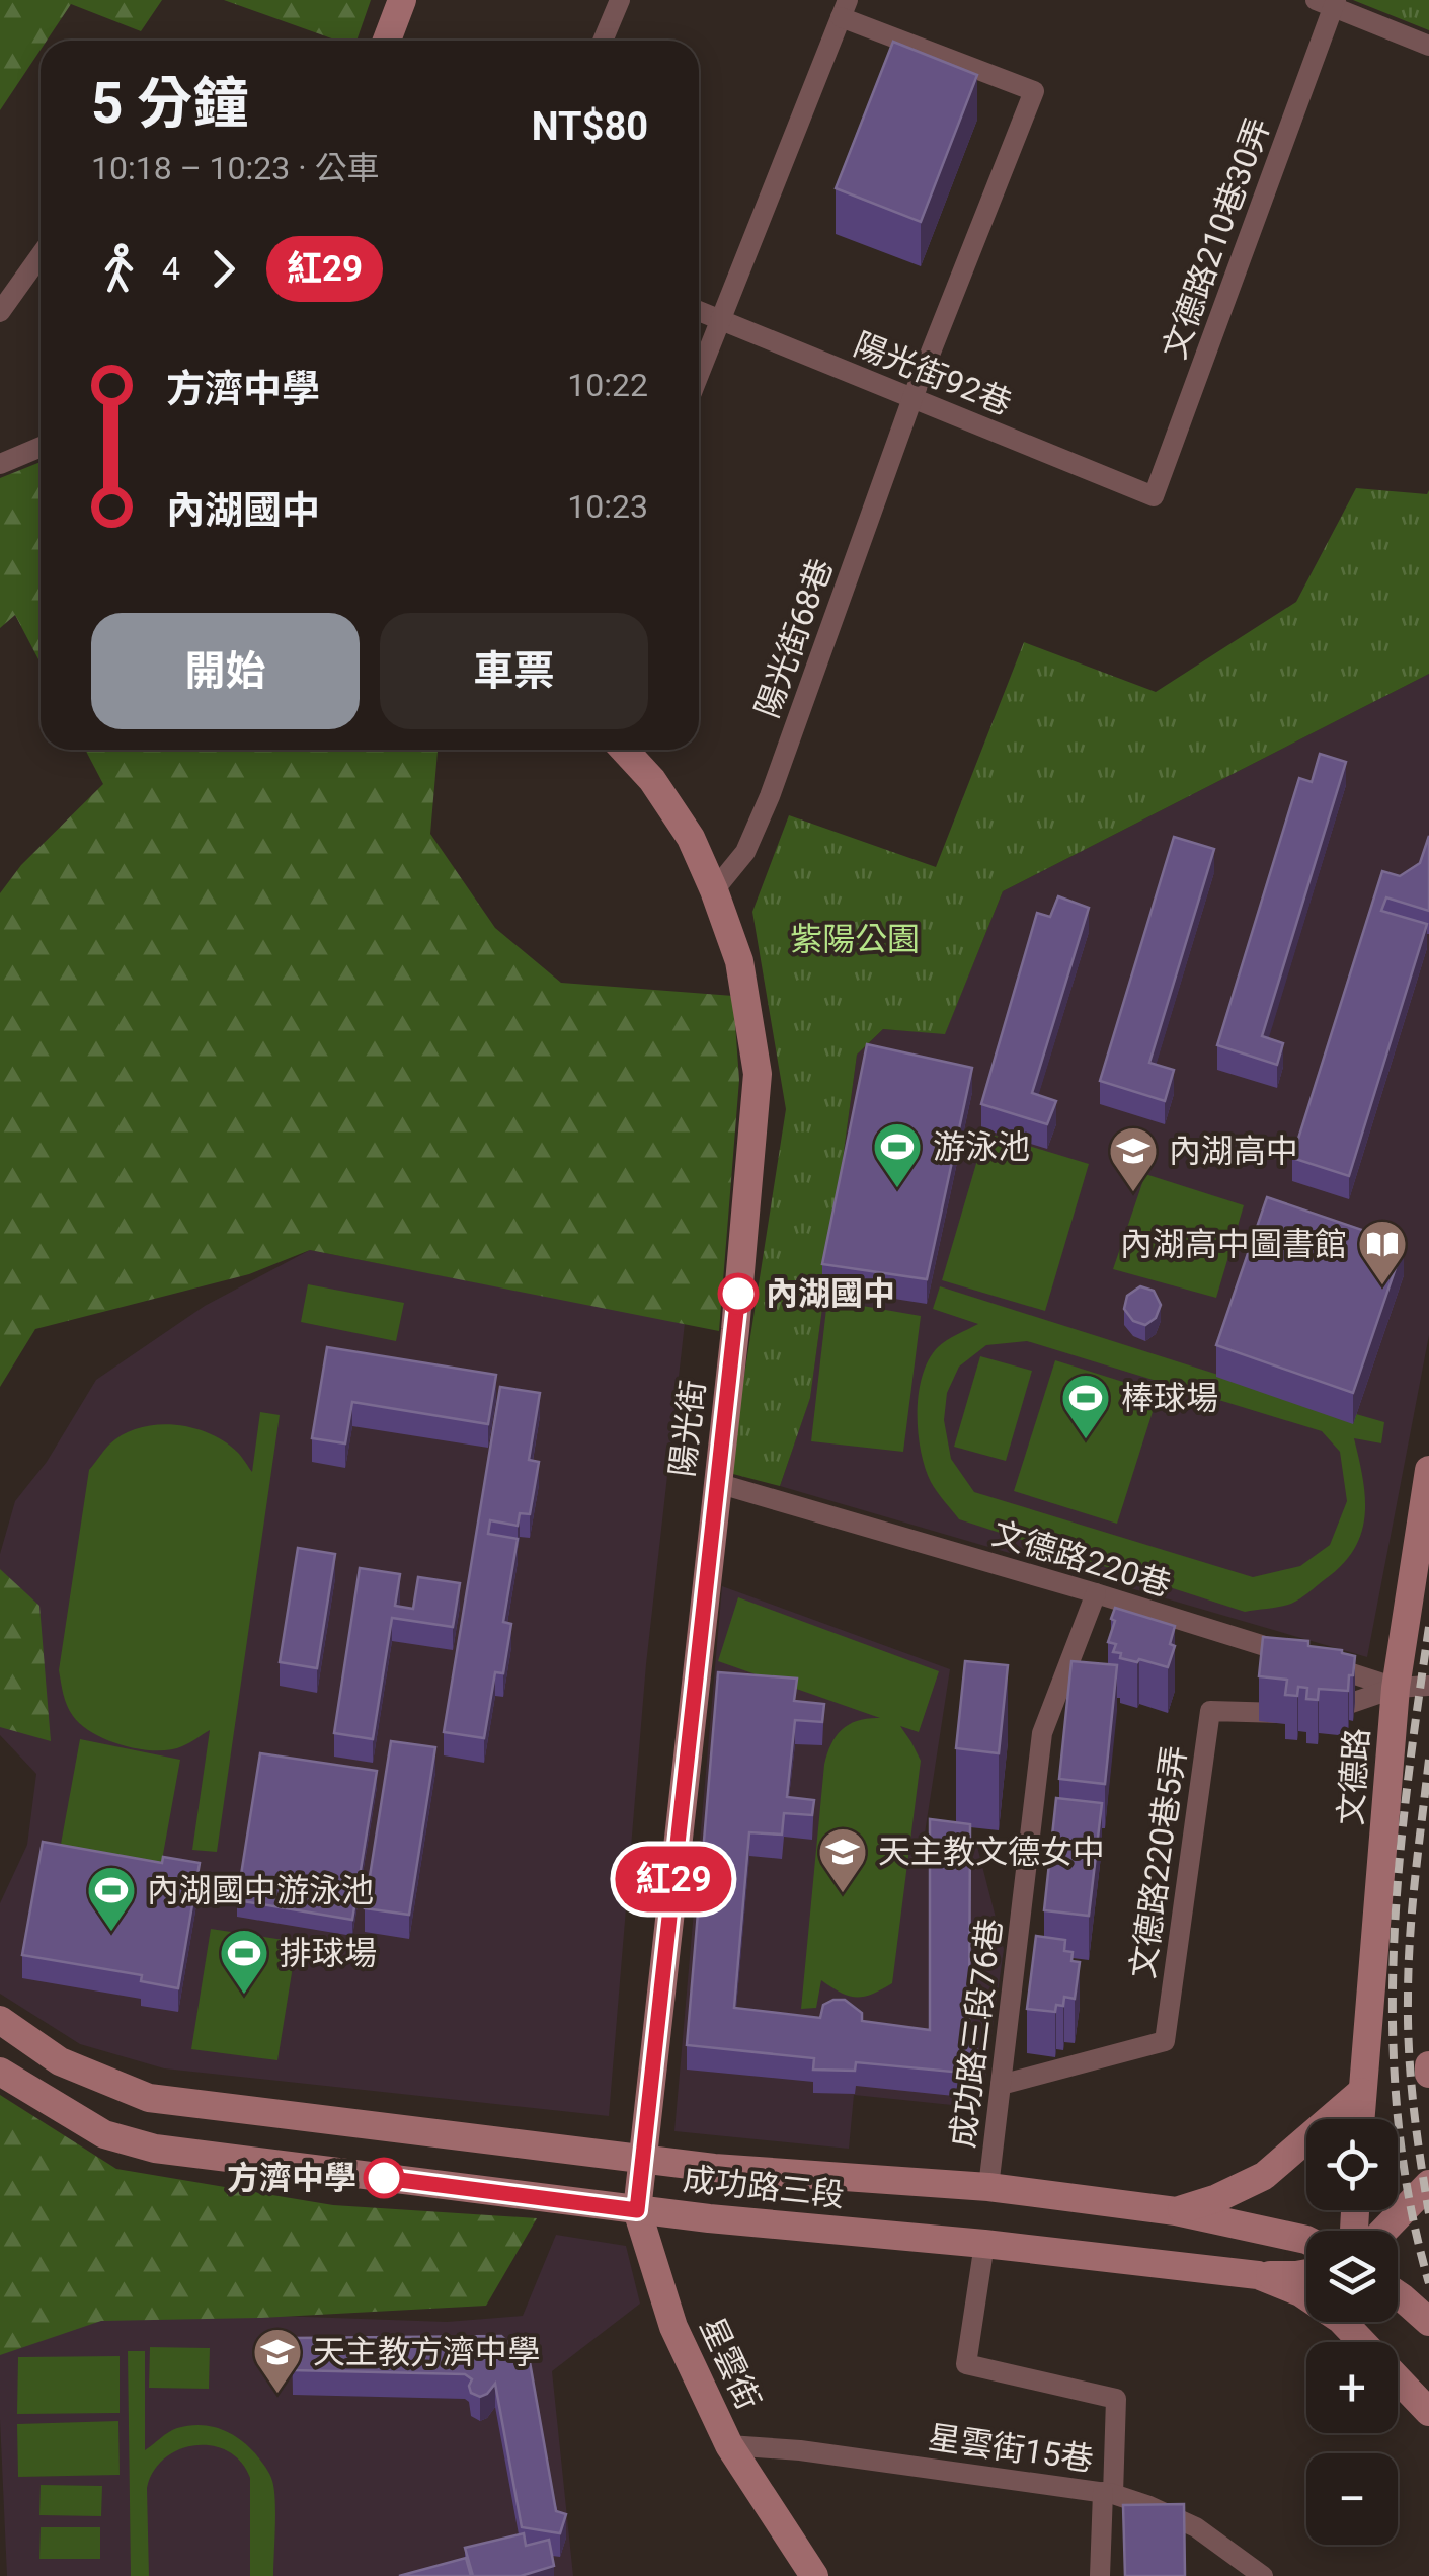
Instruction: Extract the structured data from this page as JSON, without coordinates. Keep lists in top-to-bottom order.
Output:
{
  "streets": {
    "main road": [
      "陽光街",
      "文德路",
      "成功路三段",
      "星雲街"
    ],
    "street": [
      "文德路210巷30弄",
      "陽光街92巷",
      "陽光街68巷",
      "文德路220巷",
      "文德路220巷5弄",
      "成功路三段76巷",
      "星雲街15巷"
    ]
  },
  "crossings": [
    ["文德路210巷30弄", "陽光街92巷"],
    ["陽光街92巷", "陽光街68巷"],
    ["陽光街68巷", "陽光街"],
    ["陽光街", "文德路220巷"],
    ["陽光街", "成功路三段"],
    ["陽光街", "星雲街"],
    ["文德路220巷", "文德路"],
    ["文德路220巷", "文德路220巷5弄"],
    ["文德路220巷", "成功路三段76巷"],
    ["文德路", "文德路220巷5弄"],
    ["文德路220巷5弄", "成功路三段76巷"],
    ["成功路三段76巷", "成功路三段"],
    ["成功路三段", "星雲街"],
    ["星雲街", "星雲街15巷"]
  ],
  "parks": ["紫陽公園"],
  "places": {
    "sports": [
      "游泳池",
      "棒球場",
      "內湖國中游泳池",
      "排球場"
    ],
    "school or university": ["內湖高中", "天主教文德女中", "天主教方濟中學"],
    "library": ["內湖高中圖書館"],
    "other": ["內湖國中", "方濟中學"]
  },
  "lines": ["bus line 紅29"],
  "page": {
    "on_map": "紅29",
    "heading": ["5 分鐘", "10:18 – 10:23 · 公車", "NT$80"],
    "legs": ["4", "紅29"],
    "list": [
      {
        "name": "方濟中學",
        "value": "10:22"
      },
      {
        "name": "內湖國中",
        "value": "10:23"
      }
    ],
    "buttons": ["開始", "車票"],
    "map_buttons": ["+", "−"]
  }
}
